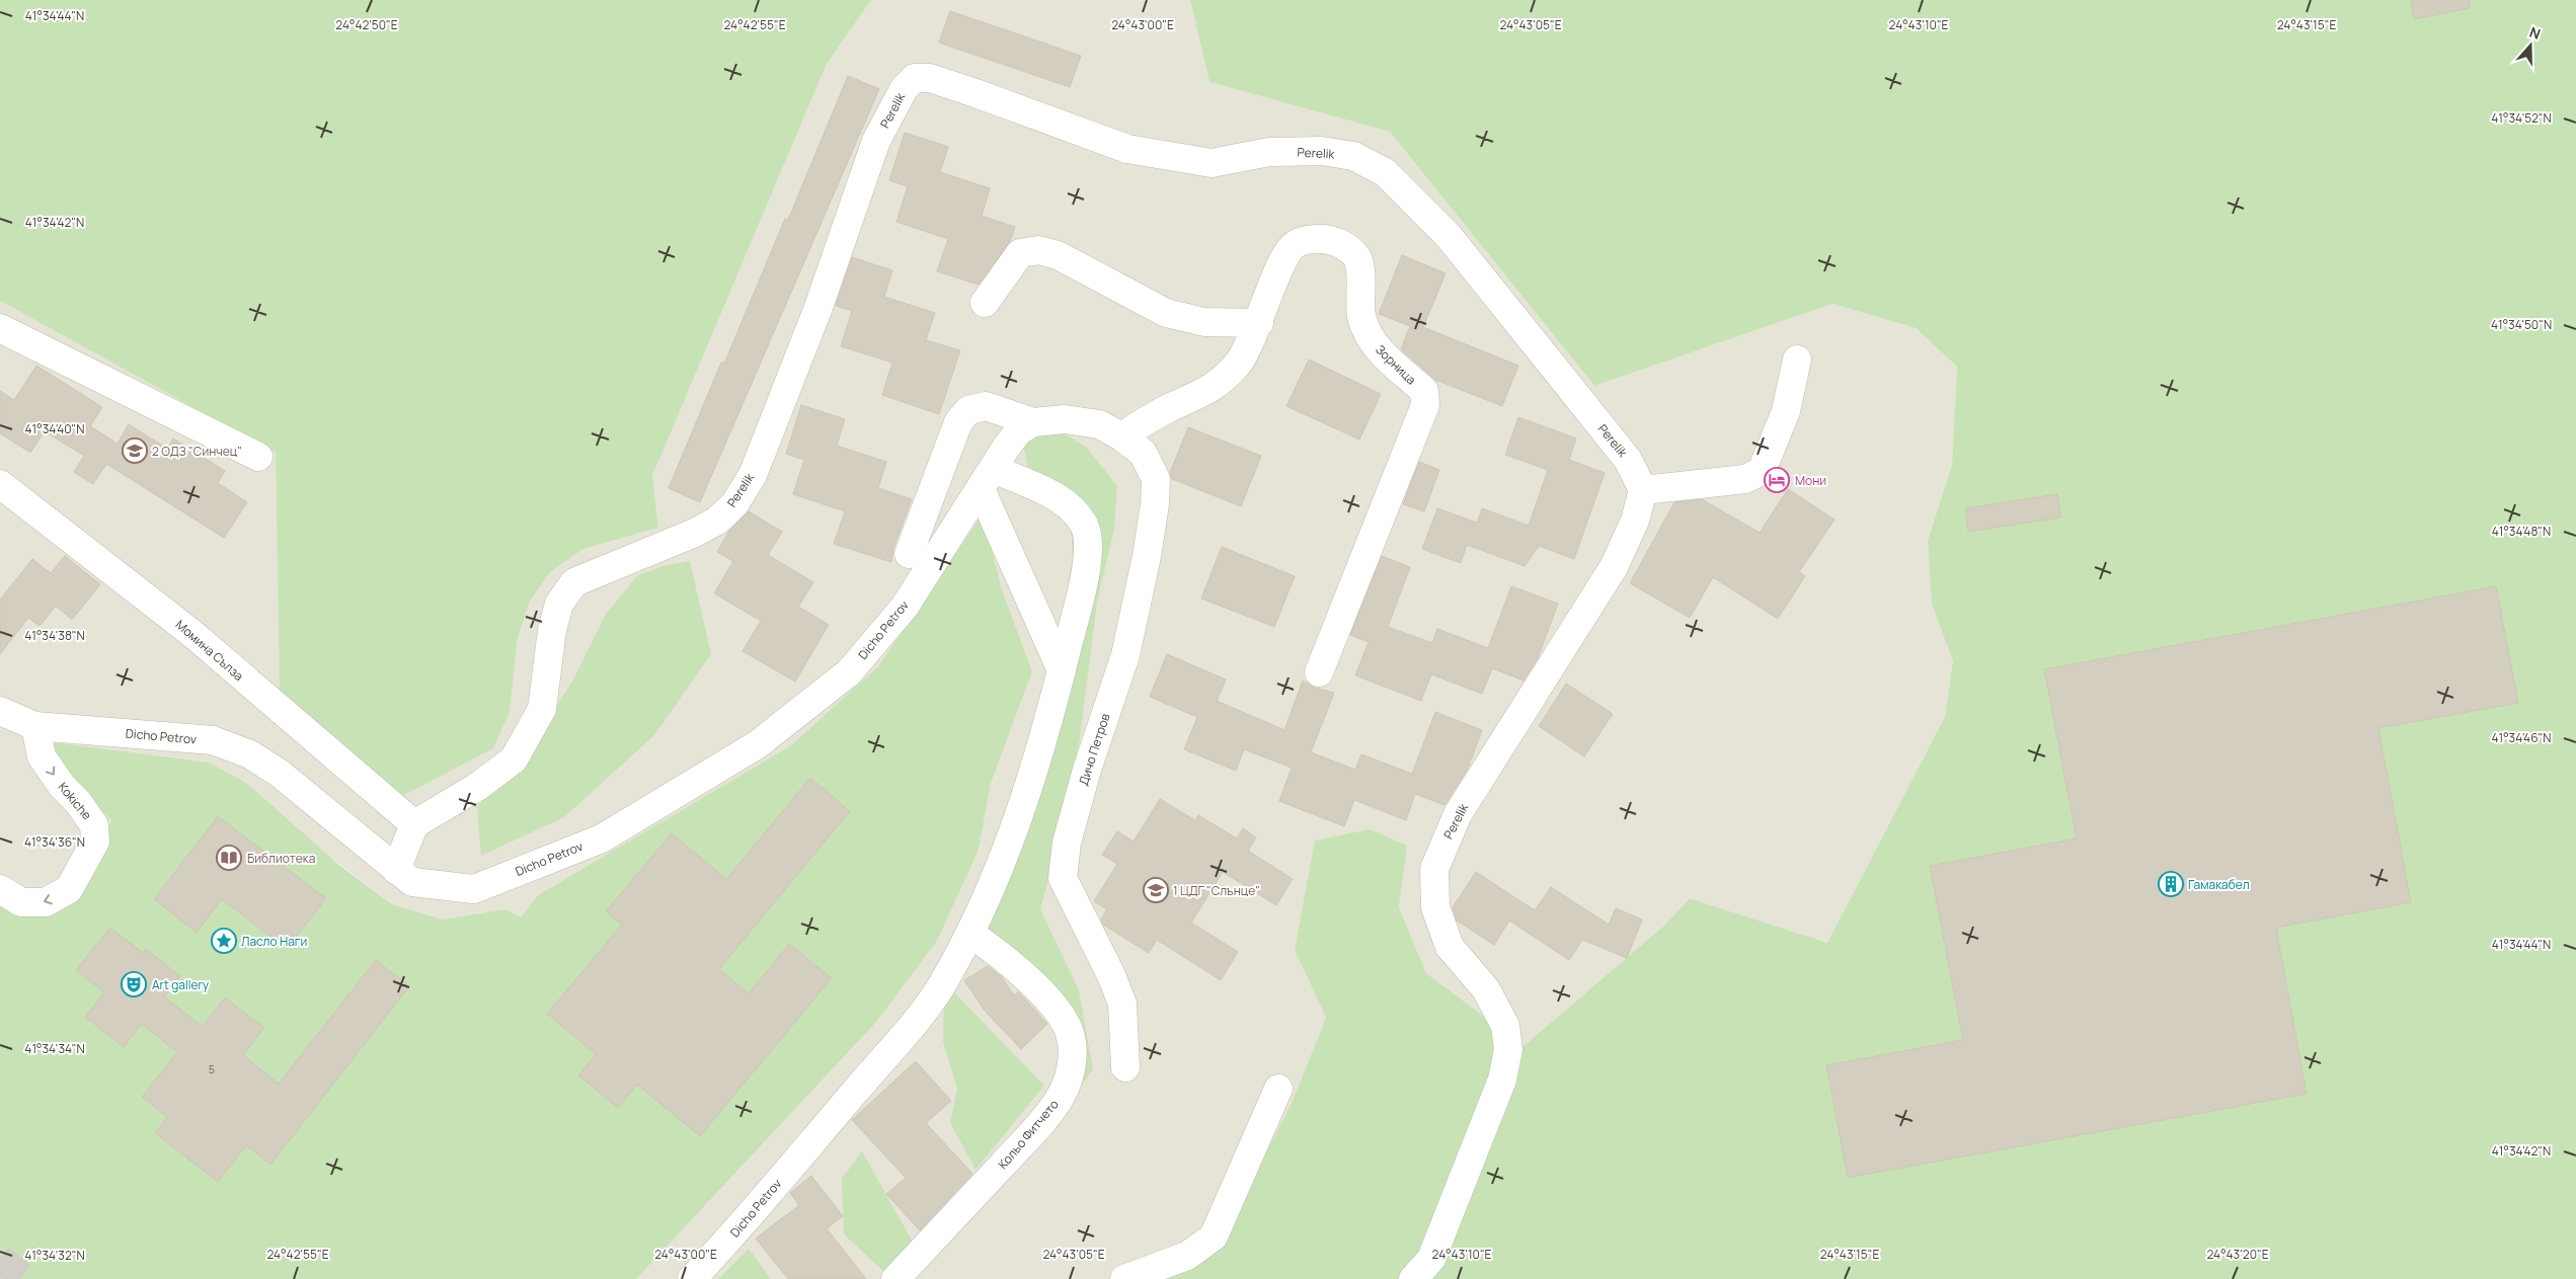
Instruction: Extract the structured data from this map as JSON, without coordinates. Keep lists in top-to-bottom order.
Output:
{
  "streets": {
    "street": [
      "Perelik",
      "Зорница",
      "Dicho Petrov",
      "Момина Сълза",
      "Дичо Петров",
      "Kokiche",
      "Кольо Фитчето"
    ]
  },
  "crossings": [
    ["Perelik", "Момина Сълза"],
    ["Зорница", "Дичо Петров"],
    ["Dicho Petrov", "Kokiche"],
    ["Dicho Petrov", "Кольо Фитчето"]
  ],
  "places": {
    "school or university": ["2 ОДЗ \"Синчец\"", "1 ЦДГ \"Слънце\""],
    "hotel": ["Мони"],
    "library": ["Библиотека"],
    "building": ["Гамакабел"],
    "place": ["Ласло Наги"],
    "theatre": ["Art gallery"]
  },
  "house_numbers": ["5"],
  "north": "top",
  "coordinates": [
    "41°34'44\"N",
    "24°43'10\"E",
    "24°42'50\"E",
    "24°42'55\"E",
    "24°43'00\"E",
    "24°43'05\"E",
    "24°43'15\"E",
    "41°34'52\"N",
    "41°34'42\"N",
    "41°34'50\"N",
    "41°34'40\"N",
    "41°34'48\"N",
    "41°34'38\"N",
    "41°34'46\"N",
    "41°34'36\"N",
    "41°34'34\"N",
    "24°43'20\"E",
    "41°34'32\"N"
  ]
}
